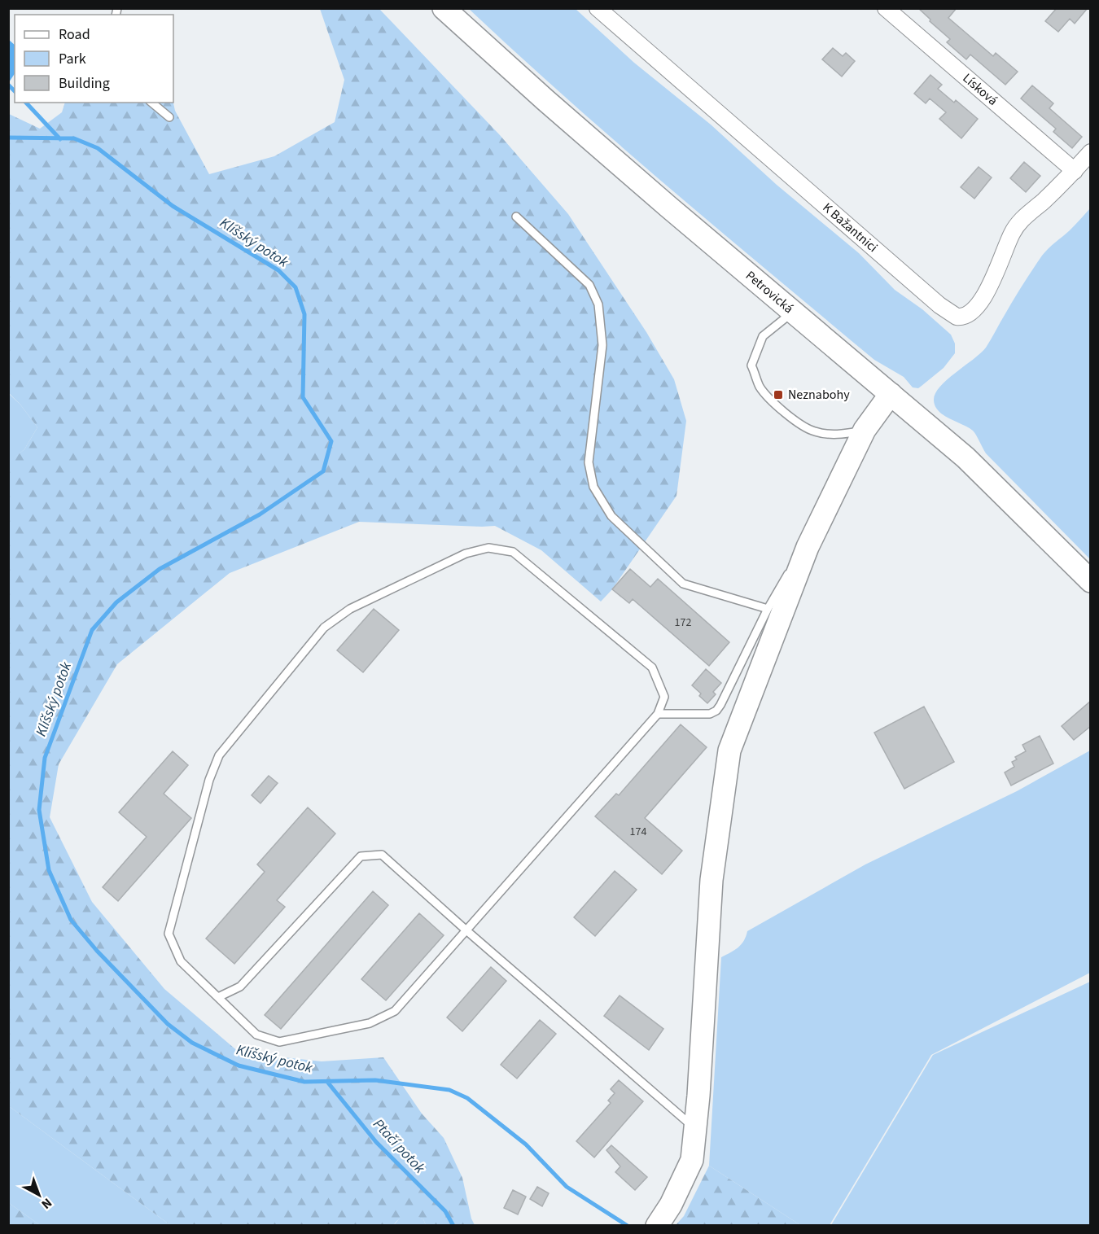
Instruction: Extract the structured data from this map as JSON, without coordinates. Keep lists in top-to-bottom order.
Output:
{
  "streets": {
    "street": ["Lísková", "K Bažantnici", "Petrovická"]
  },
  "crossings": [
    ["Lísková", "K Bažantnici"]
  ],
  "water": ["Klíšský potok", "Ptačí potok"],
  "places": {
    "transit": ["Neznabohy"]
  },
  "house_numbers": ["172", "174"],
  "legend": ["Road", "Park", "Building"],
  "north": "bottom right"
}
